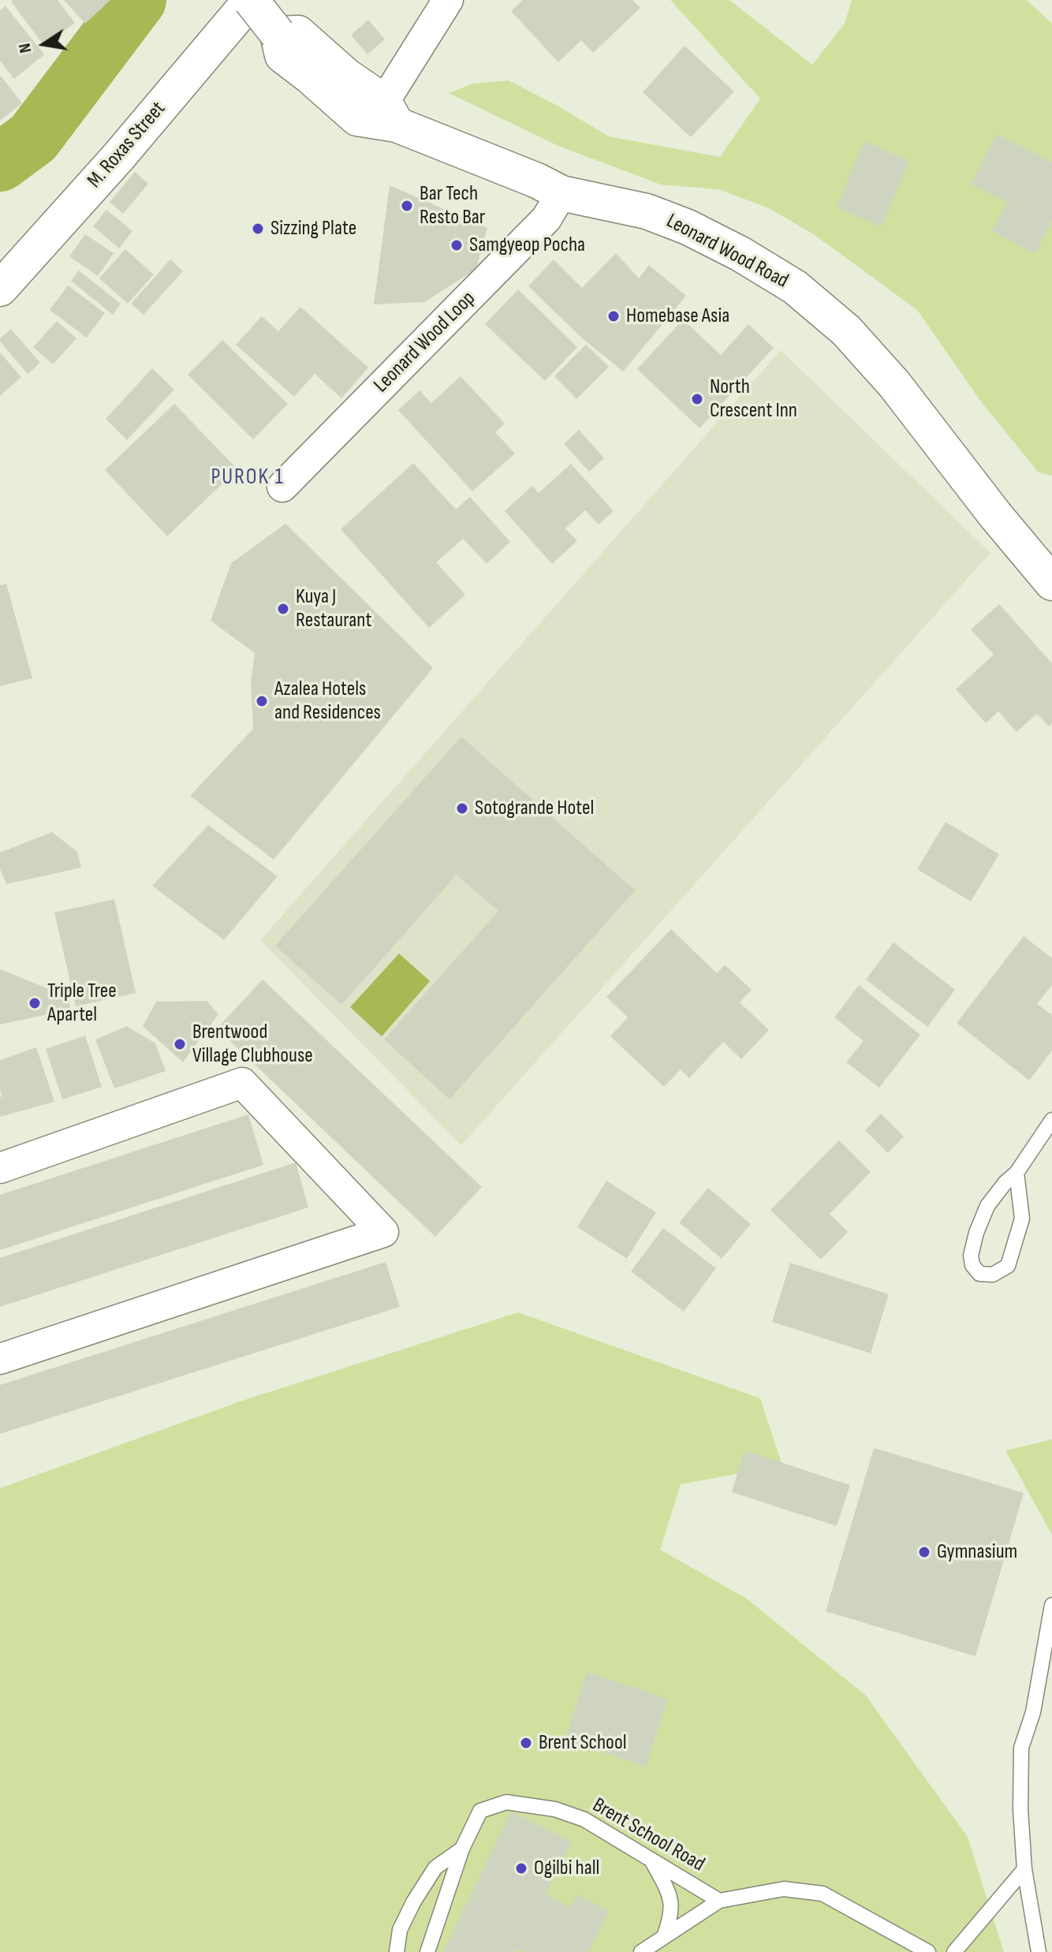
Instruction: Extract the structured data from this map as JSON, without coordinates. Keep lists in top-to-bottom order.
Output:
{
  "streets": {
    "main road": ["M. Roxas Street", "Leonard Wood Road"],
    "street": ["Leonard Wood Loop"],
    "lane": ["Brent School Road"]
  },
  "crossings": [
    ["M. Roxas Street", "Leonard Wood Road"],
    ["Leonard Wood Road", "Leonard Wood Loop"]
  ],
  "districts": ["PUROK 1"],
  "places": [
    "Bar Tech Resto Bar",
    "Sizzing Plate",
    "Samgyeop Pocha",
    "Homebase Asia",
    "North Crescent Inn",
    "Kuya J Restaurant",
    "Azalea Hotels and Residences",
    "Sotogrande Hotel",
    "Triple Tree Apartel",
    "Brentwood Village Clubhouse",
    "Gymnasium",
    "Brent School",
    "Ogilbi hall"
  ],
  "north": "left"
}
